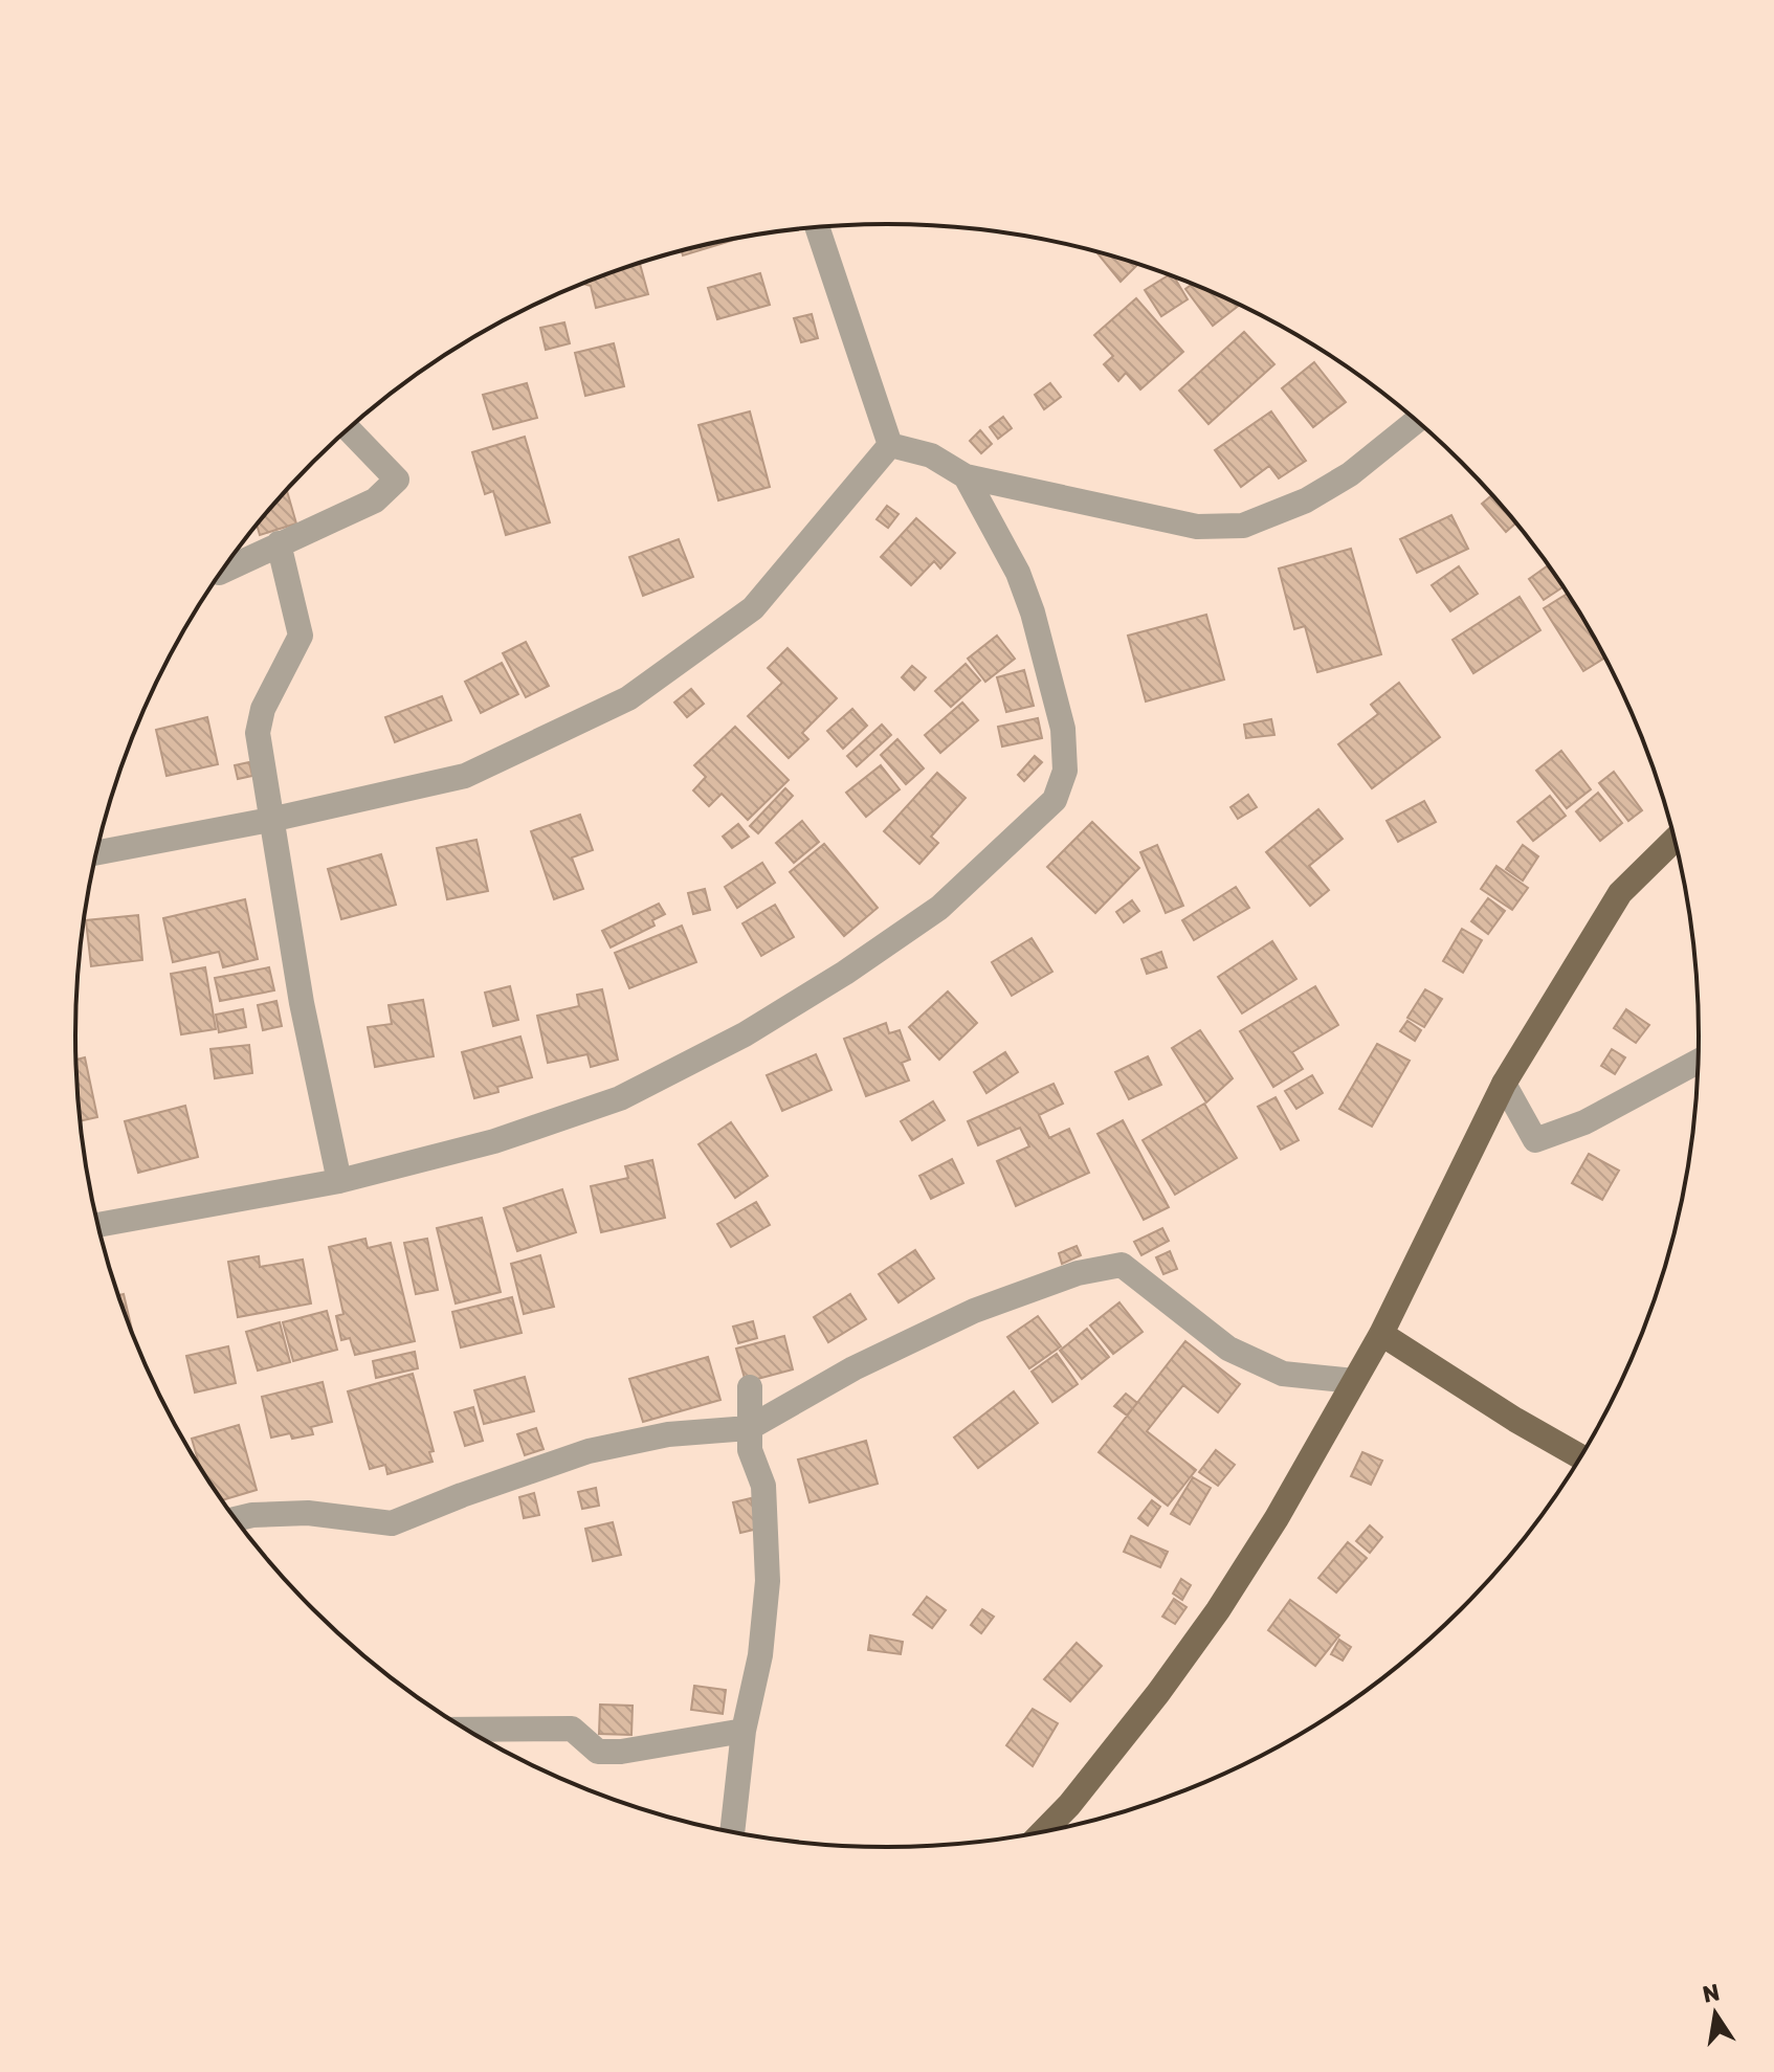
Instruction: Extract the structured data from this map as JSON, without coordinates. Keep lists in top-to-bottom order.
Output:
{
  "north": "top"
}
